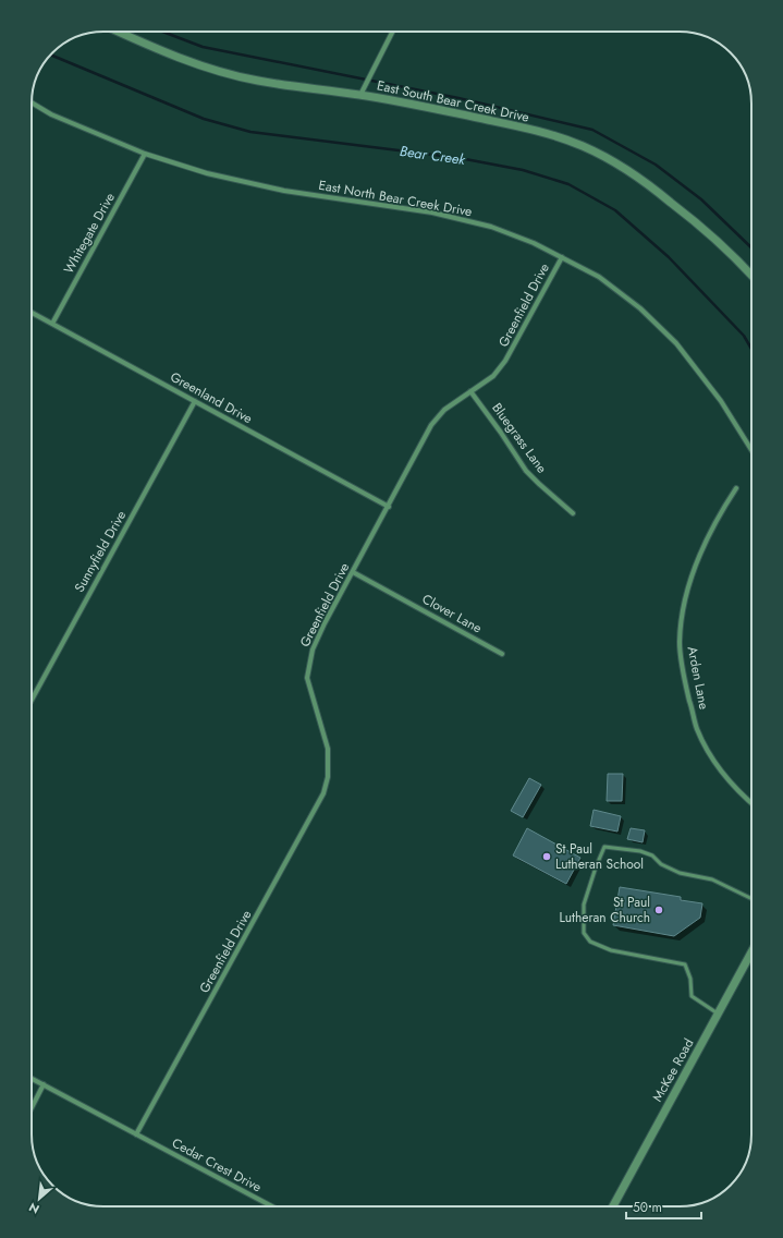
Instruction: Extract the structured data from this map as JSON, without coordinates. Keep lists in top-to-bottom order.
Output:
{
  "streets": {
    "street": [
      "East South Bear Creek Drive",
      "East North Bear Creek Drive",
      "Whitegate Drive",
      "Greenfield Drive",
      "Greenland Drive",
      "Bluegrass Lane",
      "Sunnyfield Drive",
      "Clover Lane",
      "Arden Lane",
      "McKee Road",
      "Cedar Crest Drive"
    ]
  },
  "crossings": [
    ["East North Bear Creek Drive", "Whitegate Drive"],
    ["East North Bear Creek Drive", "Greenfield Drive"],
    ["Whitegate Drive", "Greenland Drive"],
    ["Greenfield Drive", "Greenland Drive"],
    ["Greenfield Drive", "Bluegrass Lane"],
    ["Greenfield Drive", "Clover Lane"],
    ["Greenfield Drive", "Cedar Crest Drive"],
    ["Greenland Drive", "Sunnyfield Drive"]
  ],
  "water": ["Bear Creek"],
  "places": ["St Paul Lutheran School", "St Paul Lutheran Church"],
  "scale_bar": "50 m",
  "north": "bottom left"
}
